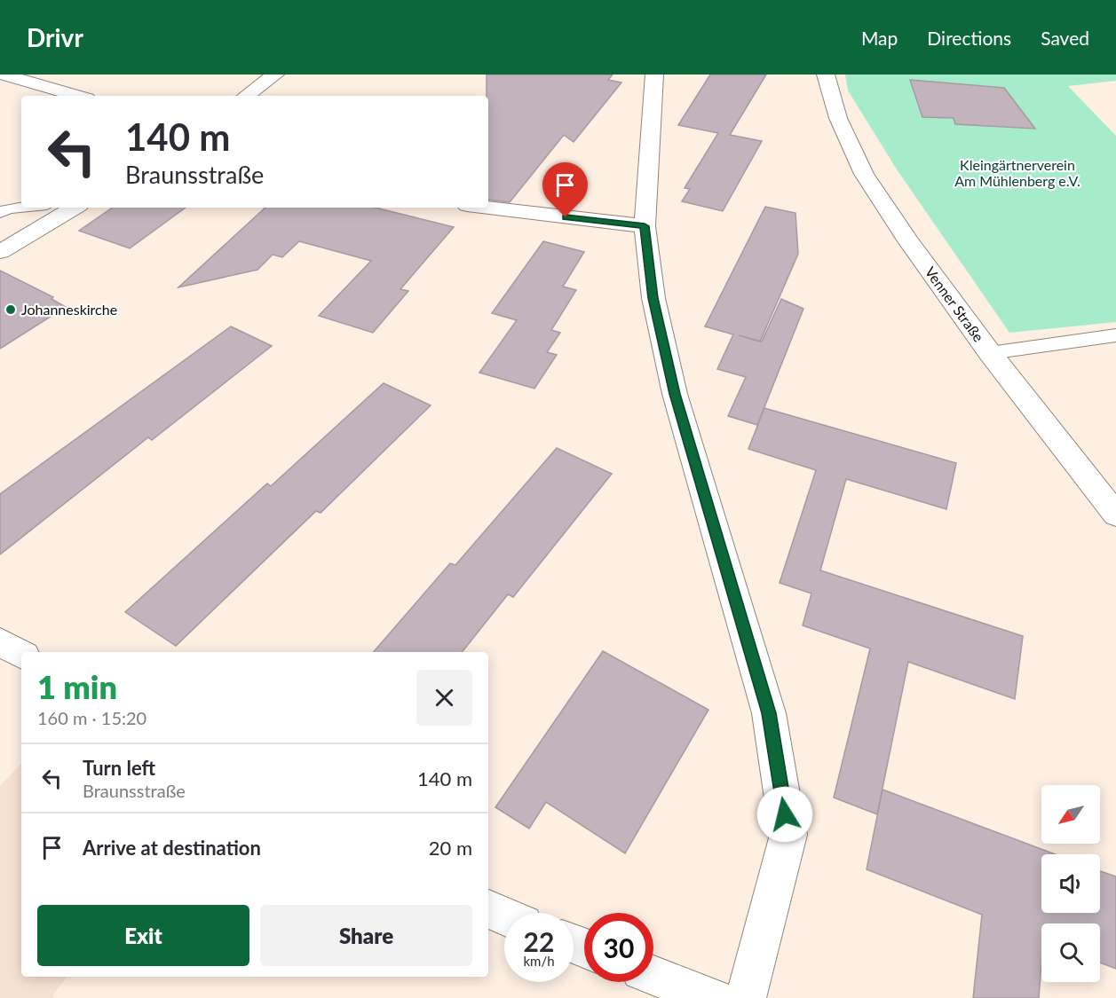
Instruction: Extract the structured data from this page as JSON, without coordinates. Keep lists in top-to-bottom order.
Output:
{
  "streets": {
    "street": ["Venner Straße"]
  },
  "parks": ["Kleingärtnerverein Am Mühlenberg e.V."],
  "places": ["Johanneskirche"],
  "north": "bottom left",
  "page": {
    "header": "Drivr",
    "nav": ["Map", "Directions", "Saved"],
    "turn": ["140 m", "Braunsstraße"],
    "heading": ["1 min", "160 m · 15:20"],
    "list": [
      {
        "name": "Turn left",
        "note": "Braunsstraße",
        "value": "140 m"
      },
      {
        "name": "Arrive at destination",
        "value": "20 m"
      }
    ],
    "buttons": ["Exit", "Share"],
    "speed": "22 km/h",
    "limit": "30"
  }
}
